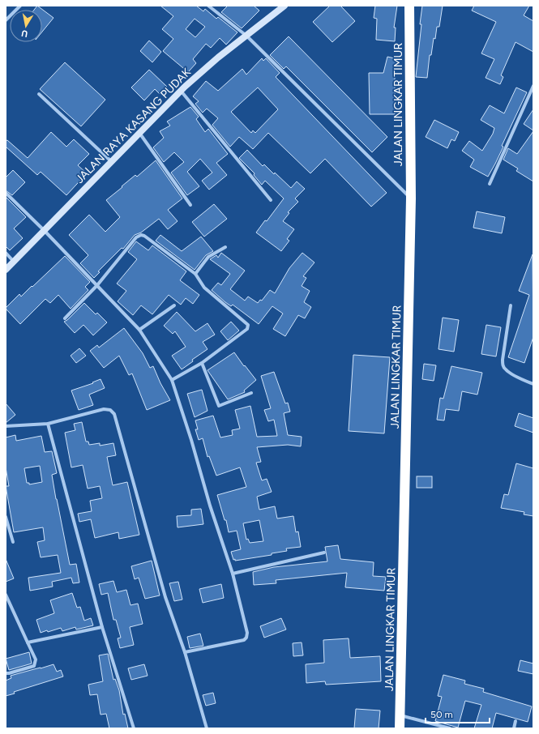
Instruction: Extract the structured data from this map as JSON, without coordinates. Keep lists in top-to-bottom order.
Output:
{
  "streets": {
    "highway": ["JALAN LINGKAR TIMUR"],
    "street": ["JALAN RAYA KASANG PUDAK"]
  },
  "scale_bar": "50 m",
  "north": "bottom"
}
